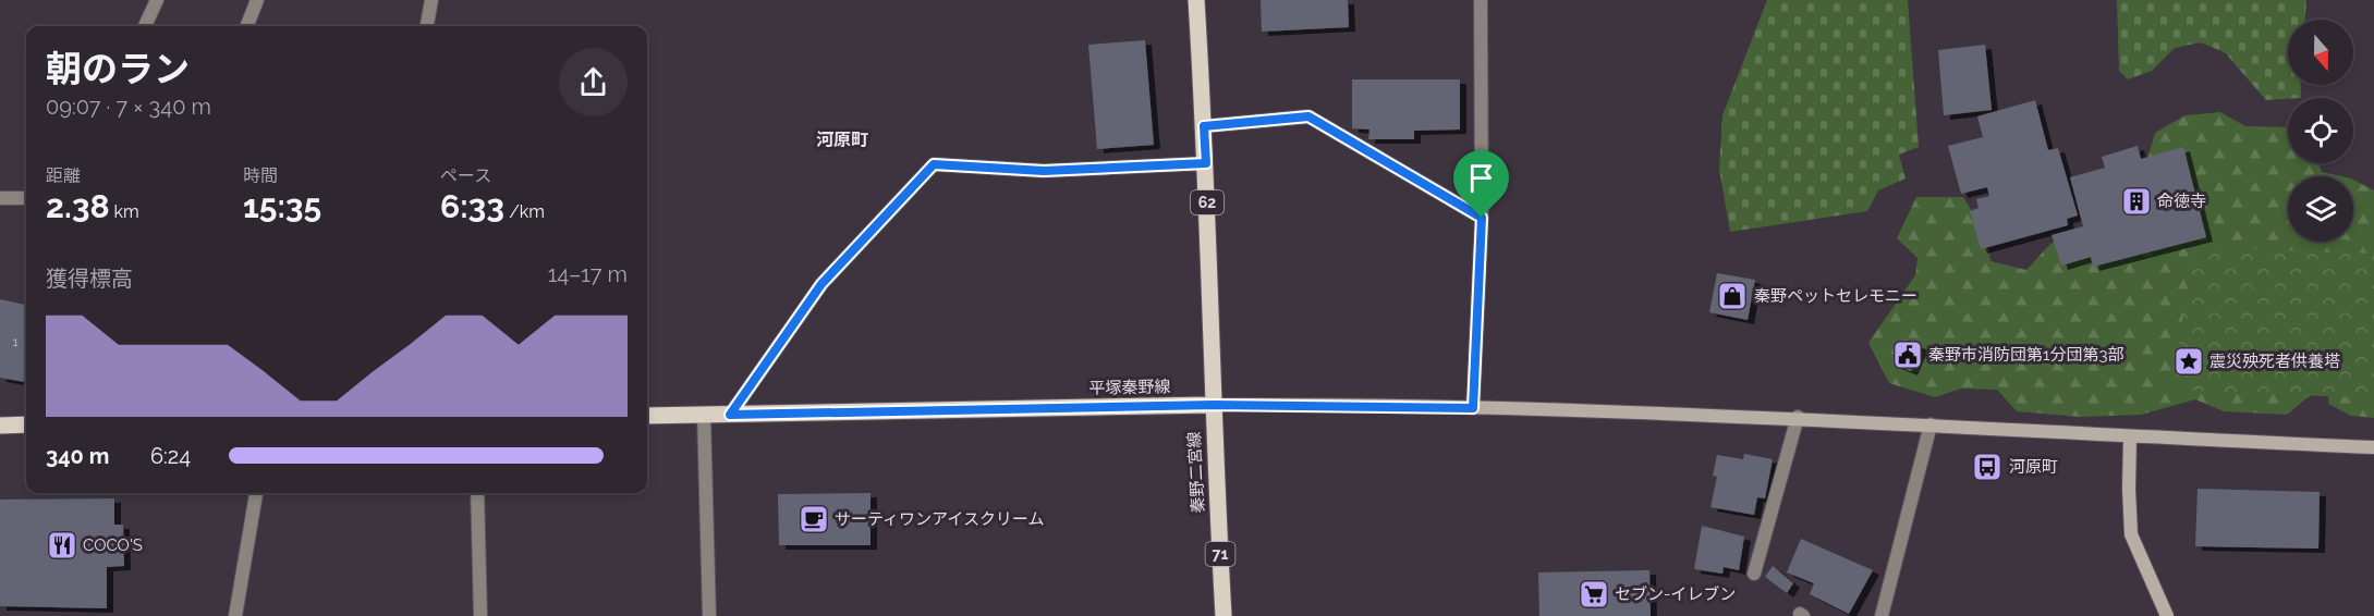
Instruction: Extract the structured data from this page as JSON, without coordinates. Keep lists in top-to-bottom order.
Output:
{
  "streets": {
    "main road": [
      "62",
      "平塚秦野線",
      "秦野二宮線",
      "71"
    ]
  },
  "crossings": [
    ["62", "平塚秦野線"],
    ["62", "秦野二宮線"],
    ["平塚秦野線", "秦野二宮線"]
  ],
  "districts": ["河原町"],
  "places": {
    "building": ["命徳寺"],
    "shop": ["秦野ペットセレモニー"],
    "public building": ["秦野市消防団第1分団第3部"],
    "place": ["震災殃死者供養塔"],
    "bus stop": ["河原町"],
    "cafe": ["サーティワンアイスクリーム"],
    "restaurant": ["COCO'S"],
    "supermarket": ["セブン-イレブン"]
  },
  "house_numbers": ["1"],
  "north": "bottom",
  "page": {
    "heading": ["朝のラン", "09:07 · 7 × 340 m"],
    "stats": [
      ["距離", "2.38 km"],
      ["時間", "15:35"],
      ["ペース", "6:33 /km"]
    ],
    "chart": ["獲得標高", "14–17 m"],
    "list": [
      {
        "name": "340 m",
        "note": "6:24"
      }
    ]
  }
}
